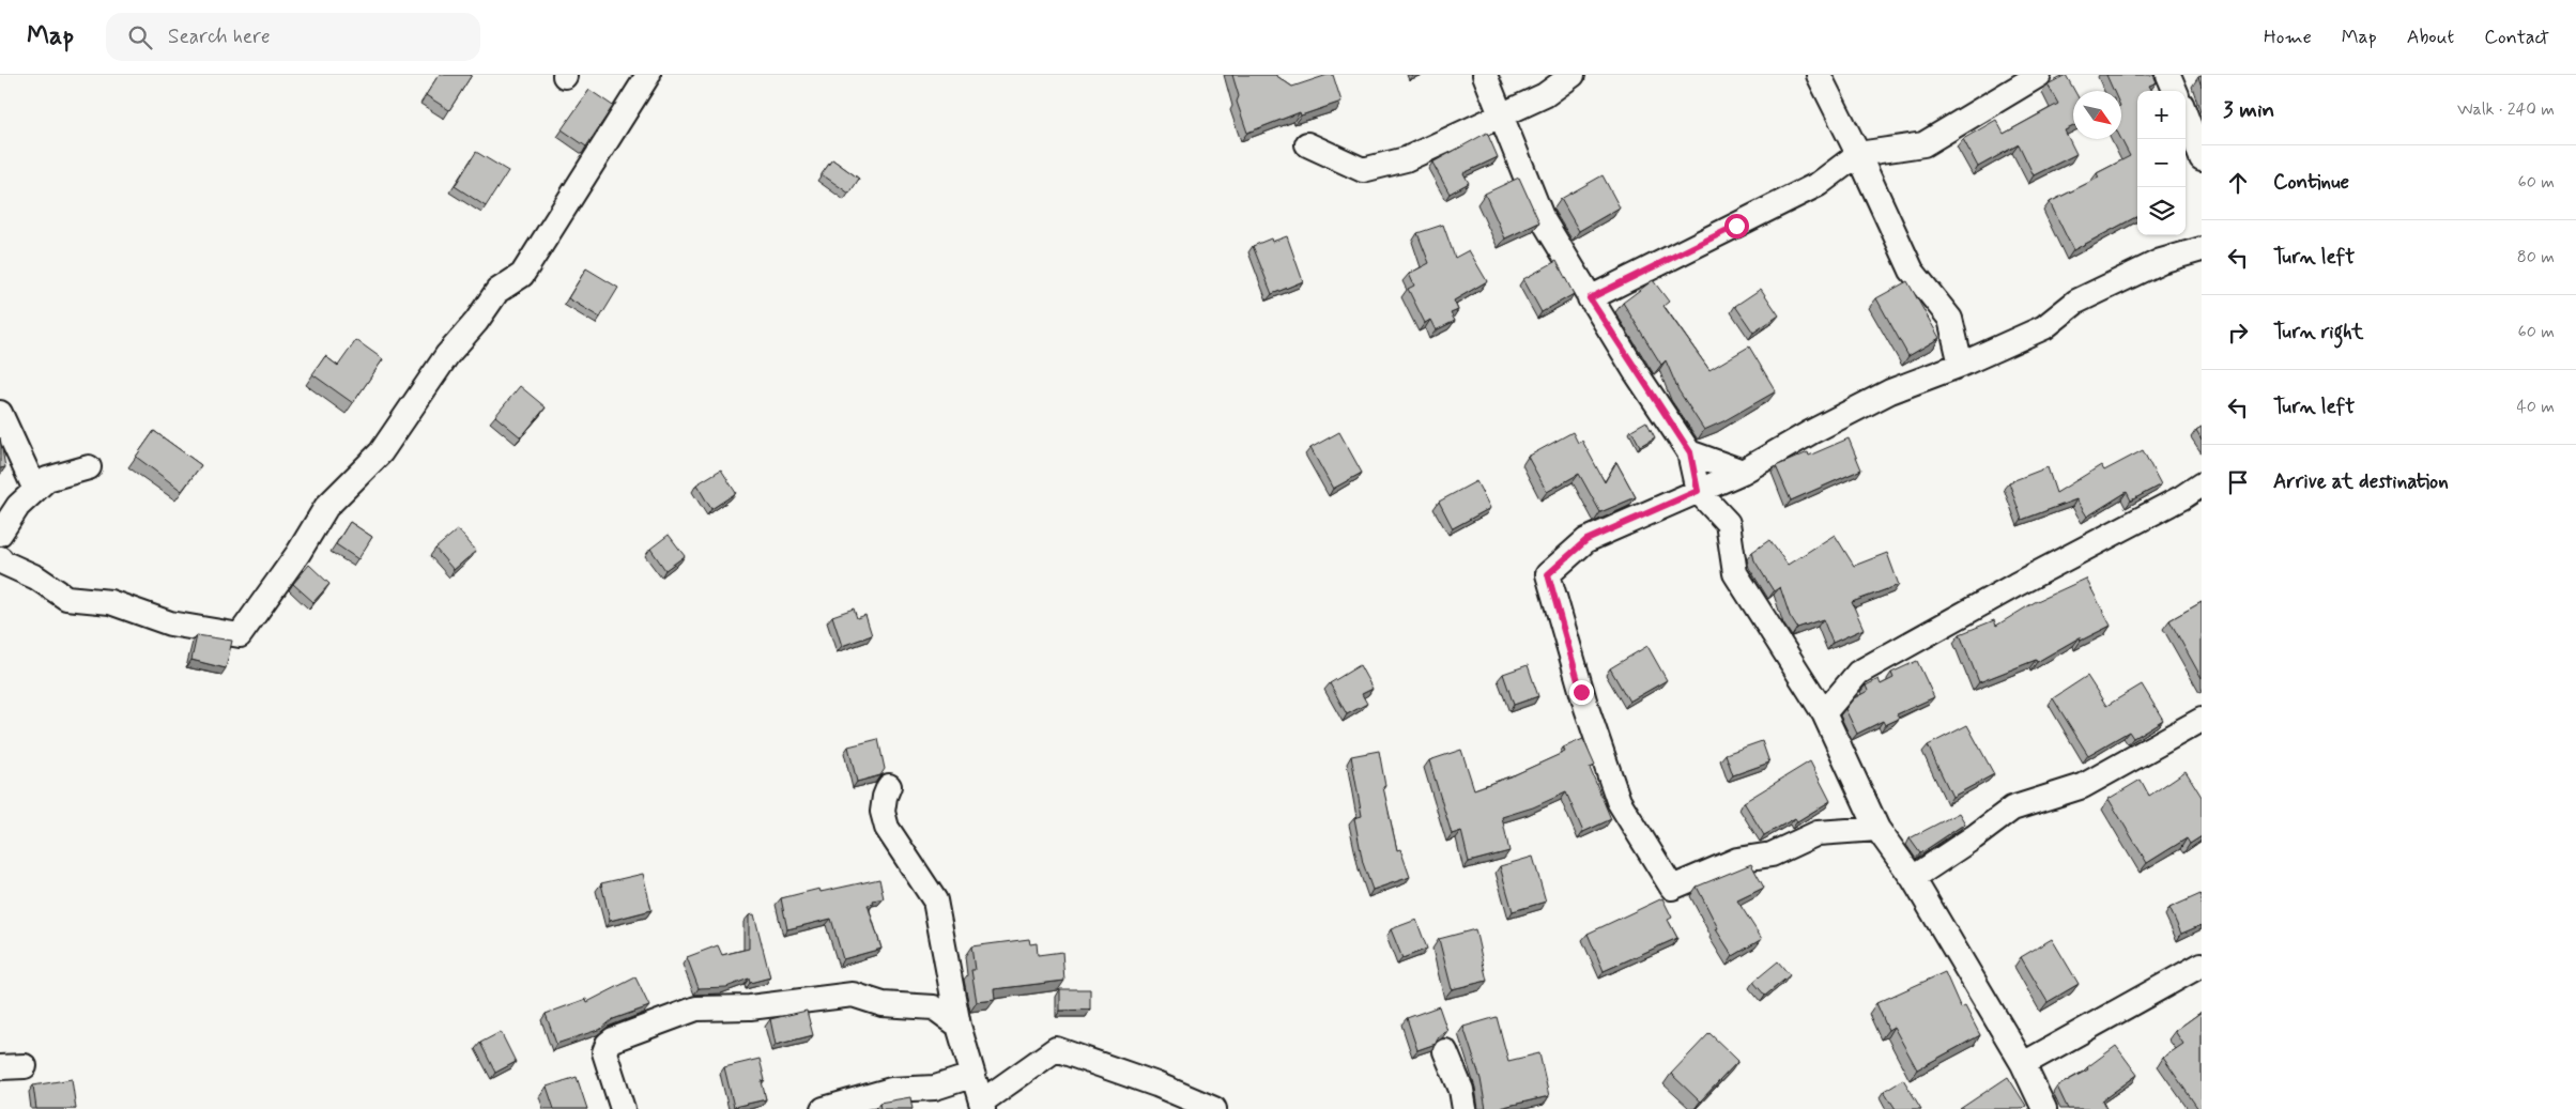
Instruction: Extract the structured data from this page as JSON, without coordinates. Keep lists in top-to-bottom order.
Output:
{
  "north": "bottom right",
  "page": {
    "header": "Map",
    "search": "Search here",
    "nav": [
      "Home",
      "Map",
      "About",
      "Contact"
    ],
    "heading": ["3 min", "Walk · 240 m"],
    "map_buttons": ["+", "−"],
    "list": [
      ["Continue", "60 m"],
      ["Turn left", "80 m"],
      ["Turn right", "60 m"],
      ["Turn left", "40 m"],
      "Arrive at destination"
    ]
  }
}
